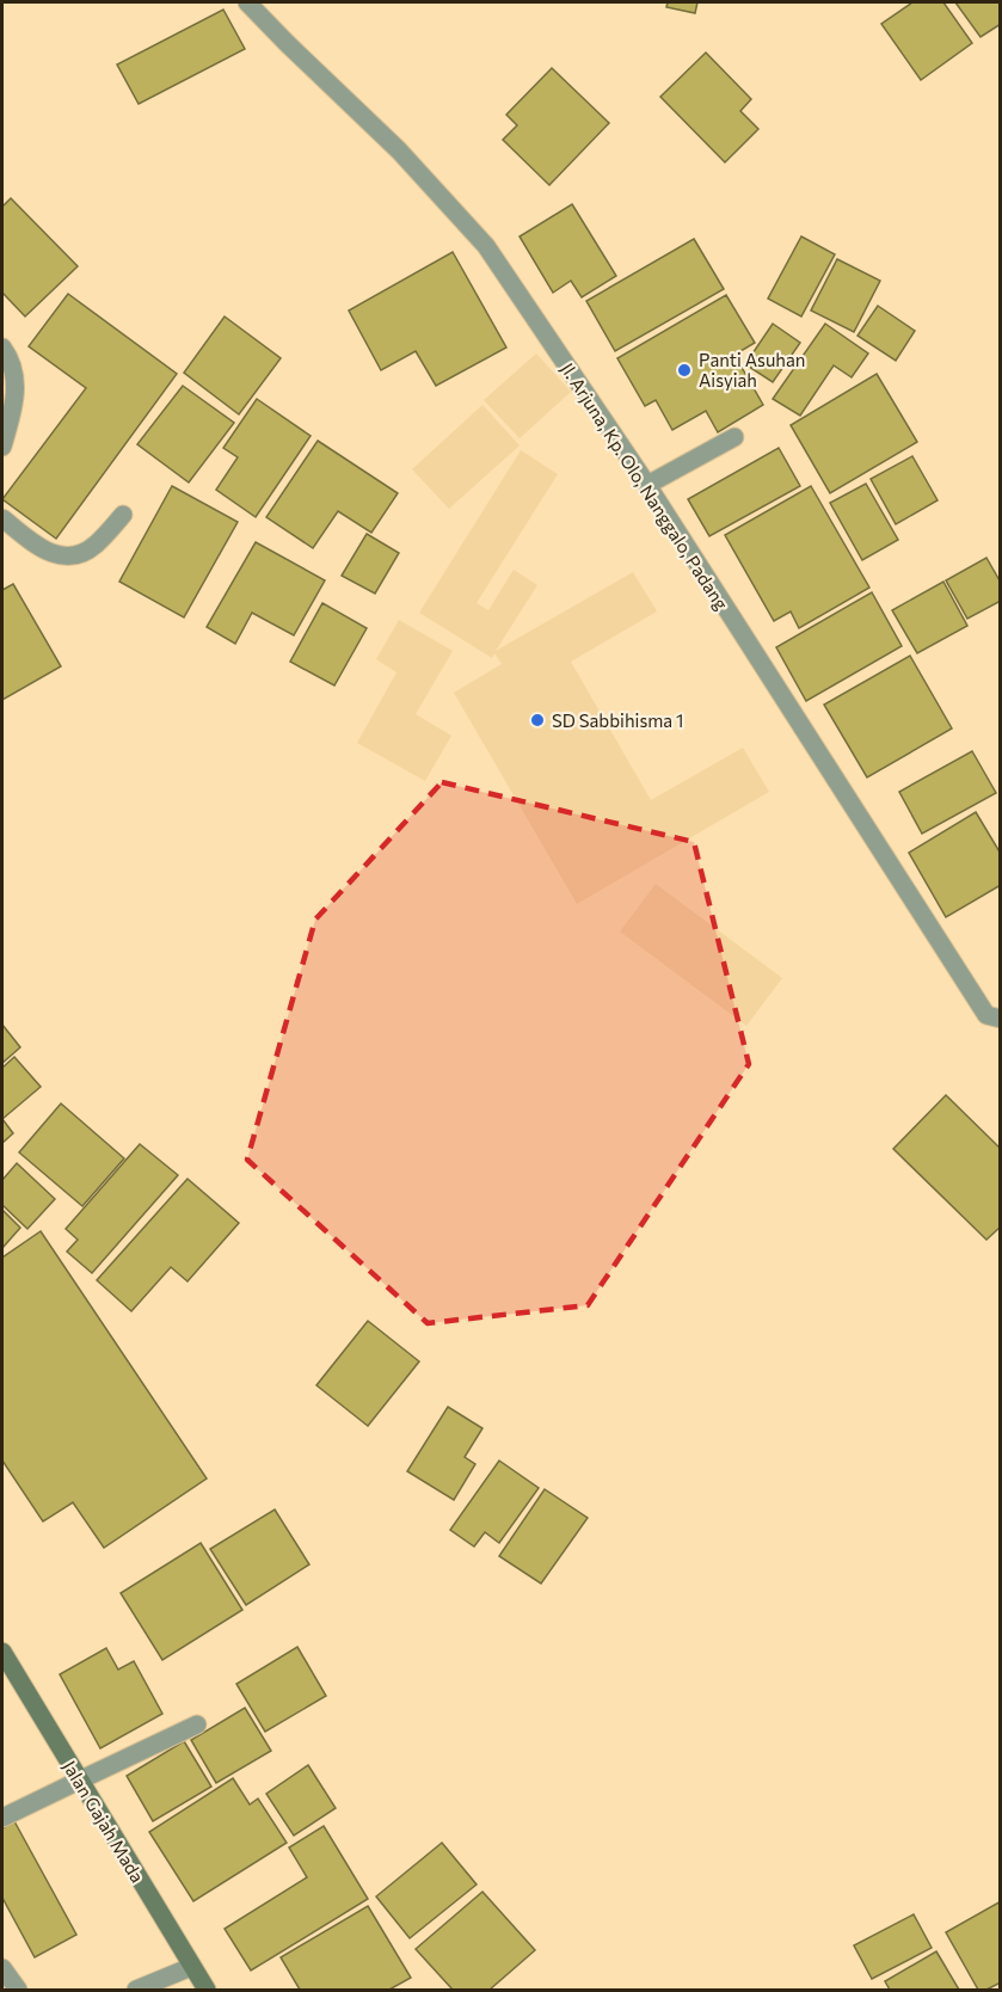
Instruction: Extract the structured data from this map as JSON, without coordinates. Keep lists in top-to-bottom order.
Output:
{
  "streets": {
    "main road": ["Jalan Gajah Mada"],
    "street": ["Jl. Arjuna, Kp. Olo, Nanggalo, Padang"]
  },
  "places": ["Panti Asuhan Aisyiah", "SD Sabbihisma 1"]
}
